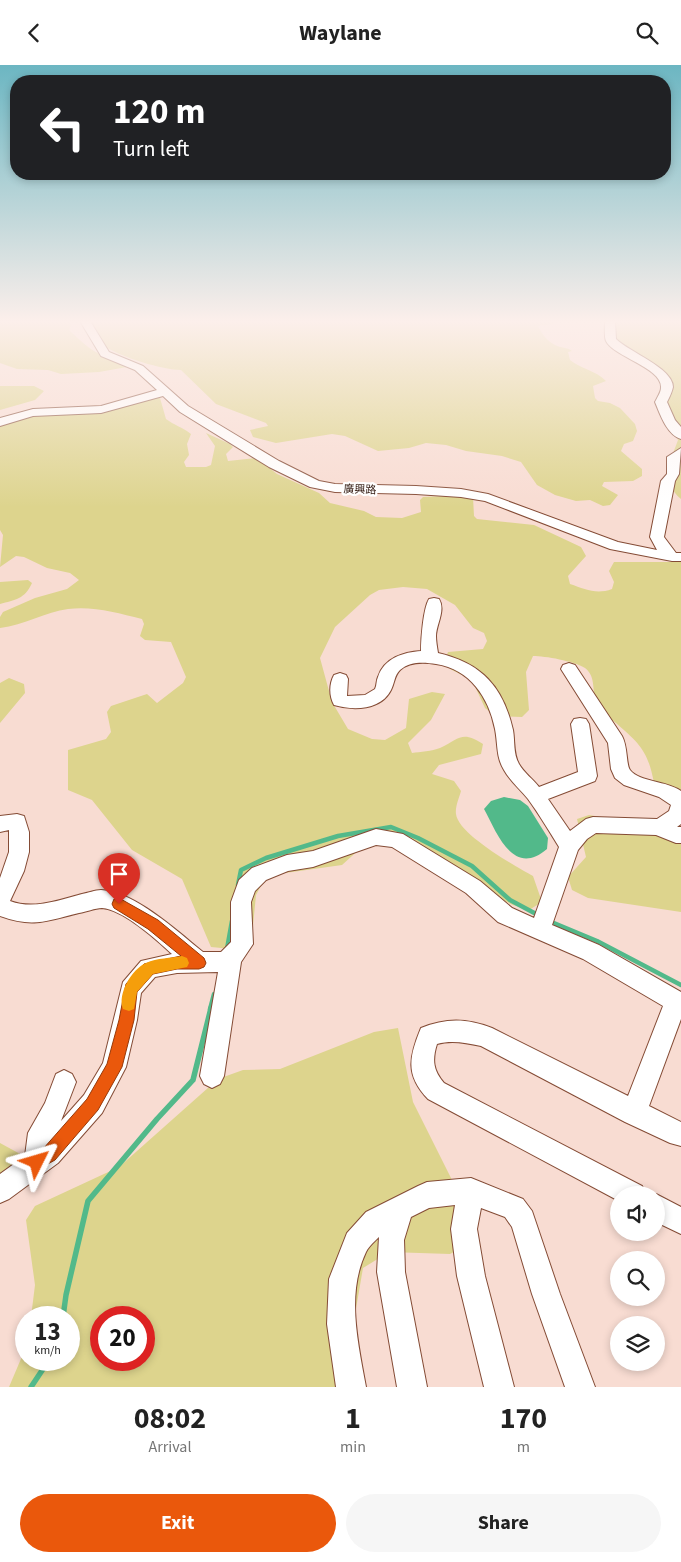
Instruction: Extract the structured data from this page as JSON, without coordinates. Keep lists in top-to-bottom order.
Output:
{
  "streets": {
    "street": ["廣興路"]
  },
  "page": {
    "header": "Waylane",
    "turn": ["120 m", "Turn left"],
    "speed": "13 km/h",
    "limit": "20",
    "eta": [
      "08:02",
      "Arrival",
      "1",
      "min",
      "170",
      "m"
    ],
    "buttons": ["Exit", "Share"]
  }
}
